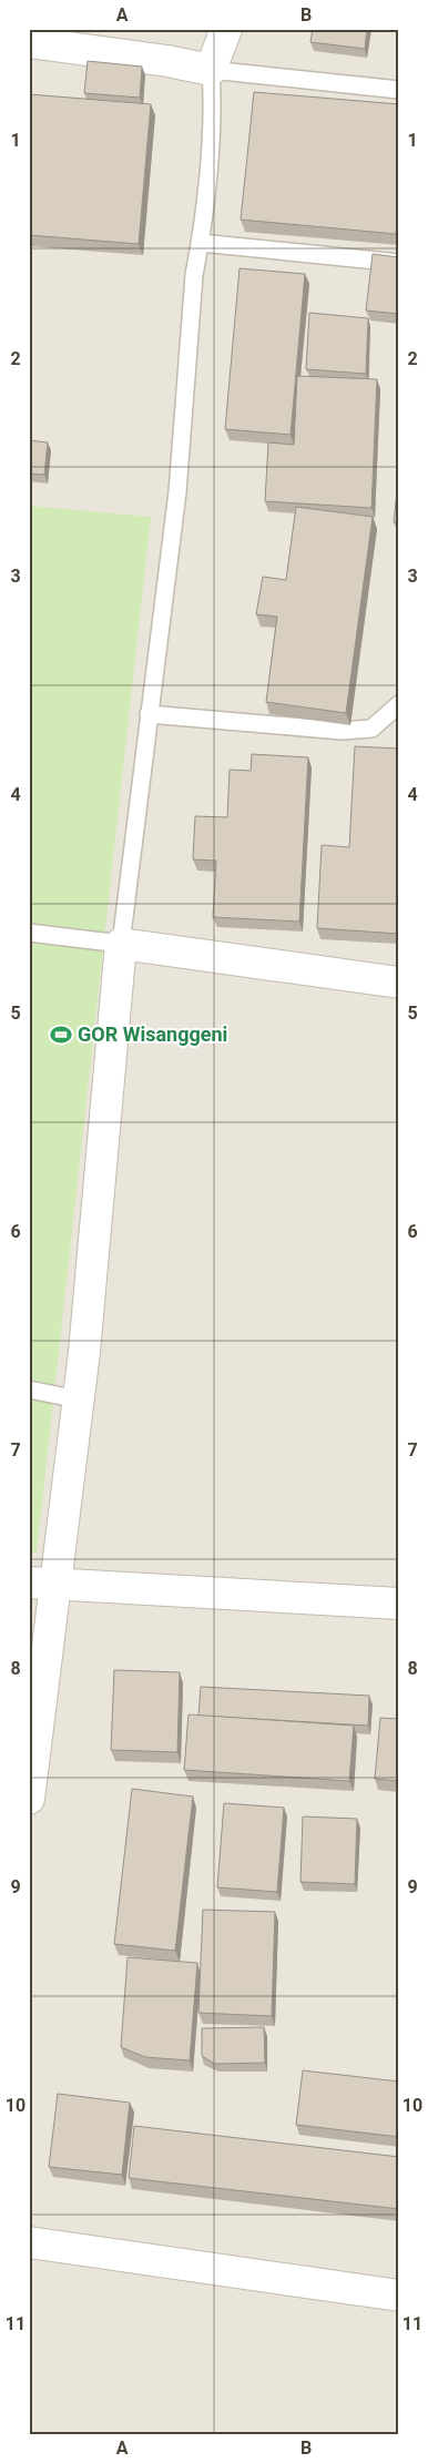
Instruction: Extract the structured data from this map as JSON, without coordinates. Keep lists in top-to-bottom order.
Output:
{
  "places": {
    "sports": ["GOR Wisanggeni"]
  },
  "grid": {
    "columns": ["A", "B"],
    "rows": [
      "1",
      "2",
      "3",
      "4",
      "5",
      "6",
      "7",
      "8",
      "9",
      "10",
      "11"
    ]
  }
}
